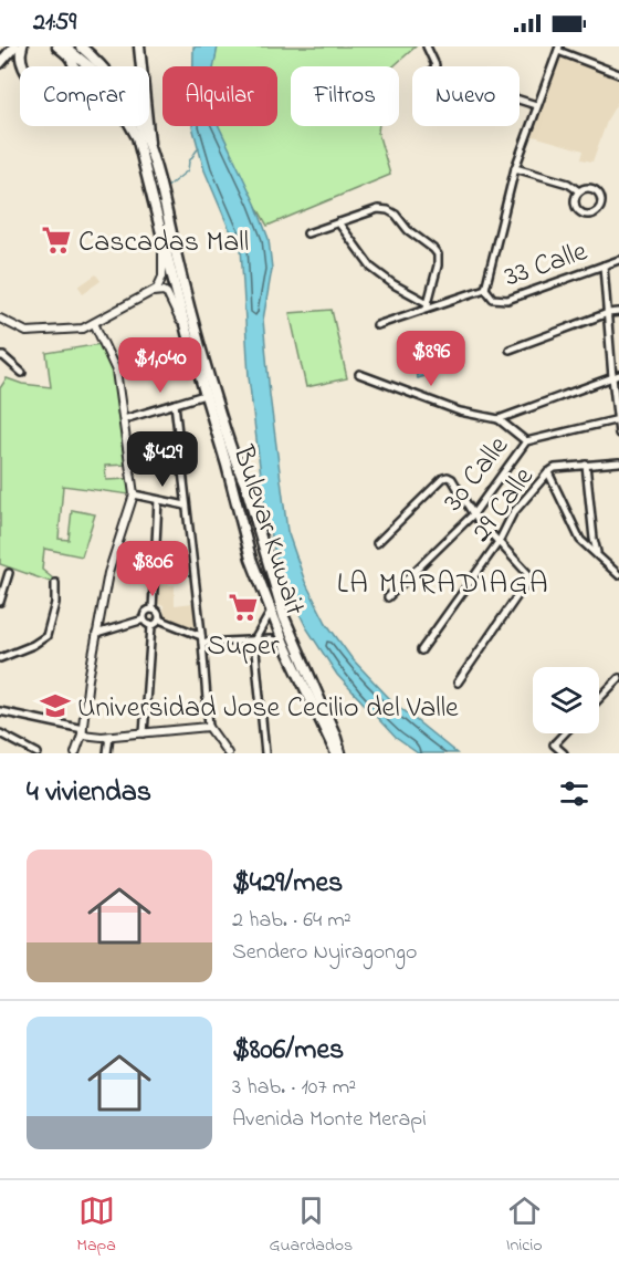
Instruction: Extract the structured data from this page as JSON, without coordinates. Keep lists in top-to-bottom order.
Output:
{
  "streets": {
    "main road": ["Bulevar Kuwait"],
    "street": ["33 Calle", "30 Calle", "29 Calle"]
  },
  "districts": ["LA MARADIAGA"],
  "places": {
    "supermarket": ["Cascadas Mall", "Super"],
    "school or university": ["Universidad Jose Cecilio del Valle"]
  },
  "page": {
    "status": "21:59",
    "chip": [
      "Comprar",
      "Alquilar",
      "Filtros",
      "Nuevo"
    ],
    "price": [
      "$896",
      "$1,040",
      "$429",
      "$806"
    ],
    "heading": "4 viviendas",
    "list": [
      {
        "name": "$429/mes",
        "note": "2 hab. · 64 m² · Sendero Nyiragongo"
      },
      {
        "name": "$806/mes",
        "note": "3 hab. · 107 m² · Avenida Monte Merapi"
      }
    ],
    "tabs": ["Mapa", "Guardados", "Inicio"]
  }
}
